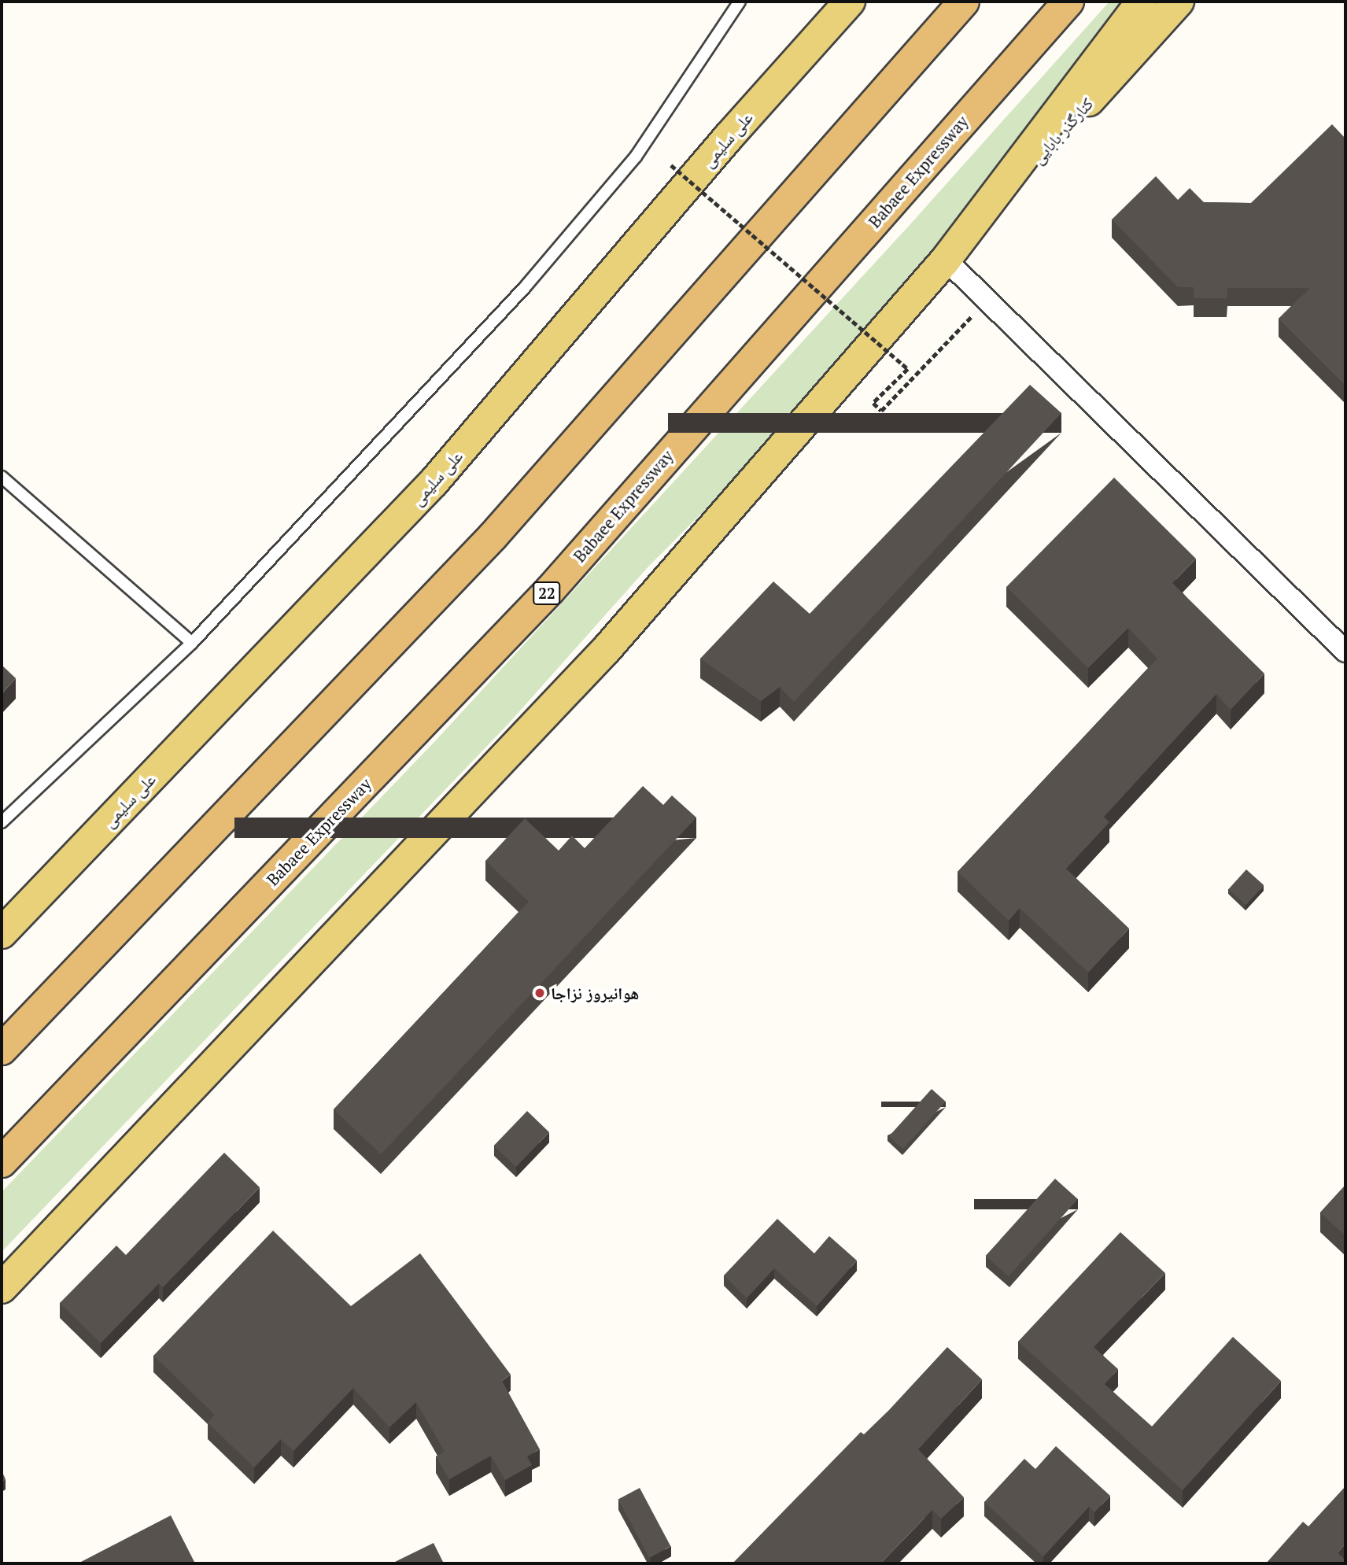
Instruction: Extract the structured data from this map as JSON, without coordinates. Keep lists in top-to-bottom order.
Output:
{
  "streets": {
    "highway": ["Babaee Expressway", "22"],
    "main road": ["کنارگذر بابایی", "علی سلیمی"]
  },
  "places": ["هوانیروز نزاجا"]
}
